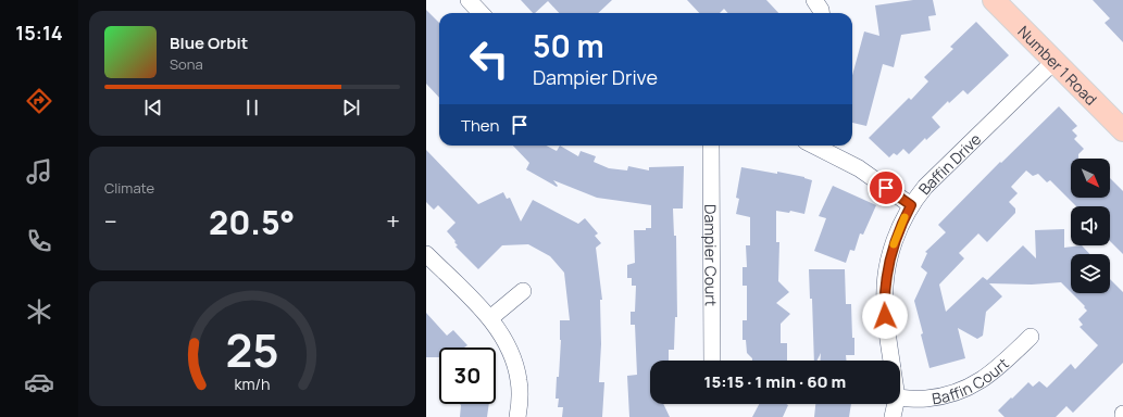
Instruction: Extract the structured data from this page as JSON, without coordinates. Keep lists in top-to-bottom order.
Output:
{
  "streets": {
    "main road": ["Number 1 Road"],
    "street": ["Baffin Drive", "Dampier Court", "Baffin Court"]
  },
  "crossings": [
    ["Number 1 Road", "Baffin Drive"]
  ],
  "north": "bottom right",
  "page": {
    "tabs": "15:14",
    "turn": ["50 m", "Dampier Drive"],
    "song": ["Blue Orbit", "Sona"],
    "then": "Then",
    "tile": "Climate",
    "heat": ["−", "20.5°", "+"],
    "limit": "30",
    "trip": "15:15 · 1 min · 60 m",
    "gauge": ["25", "km/h"]
  }
}
